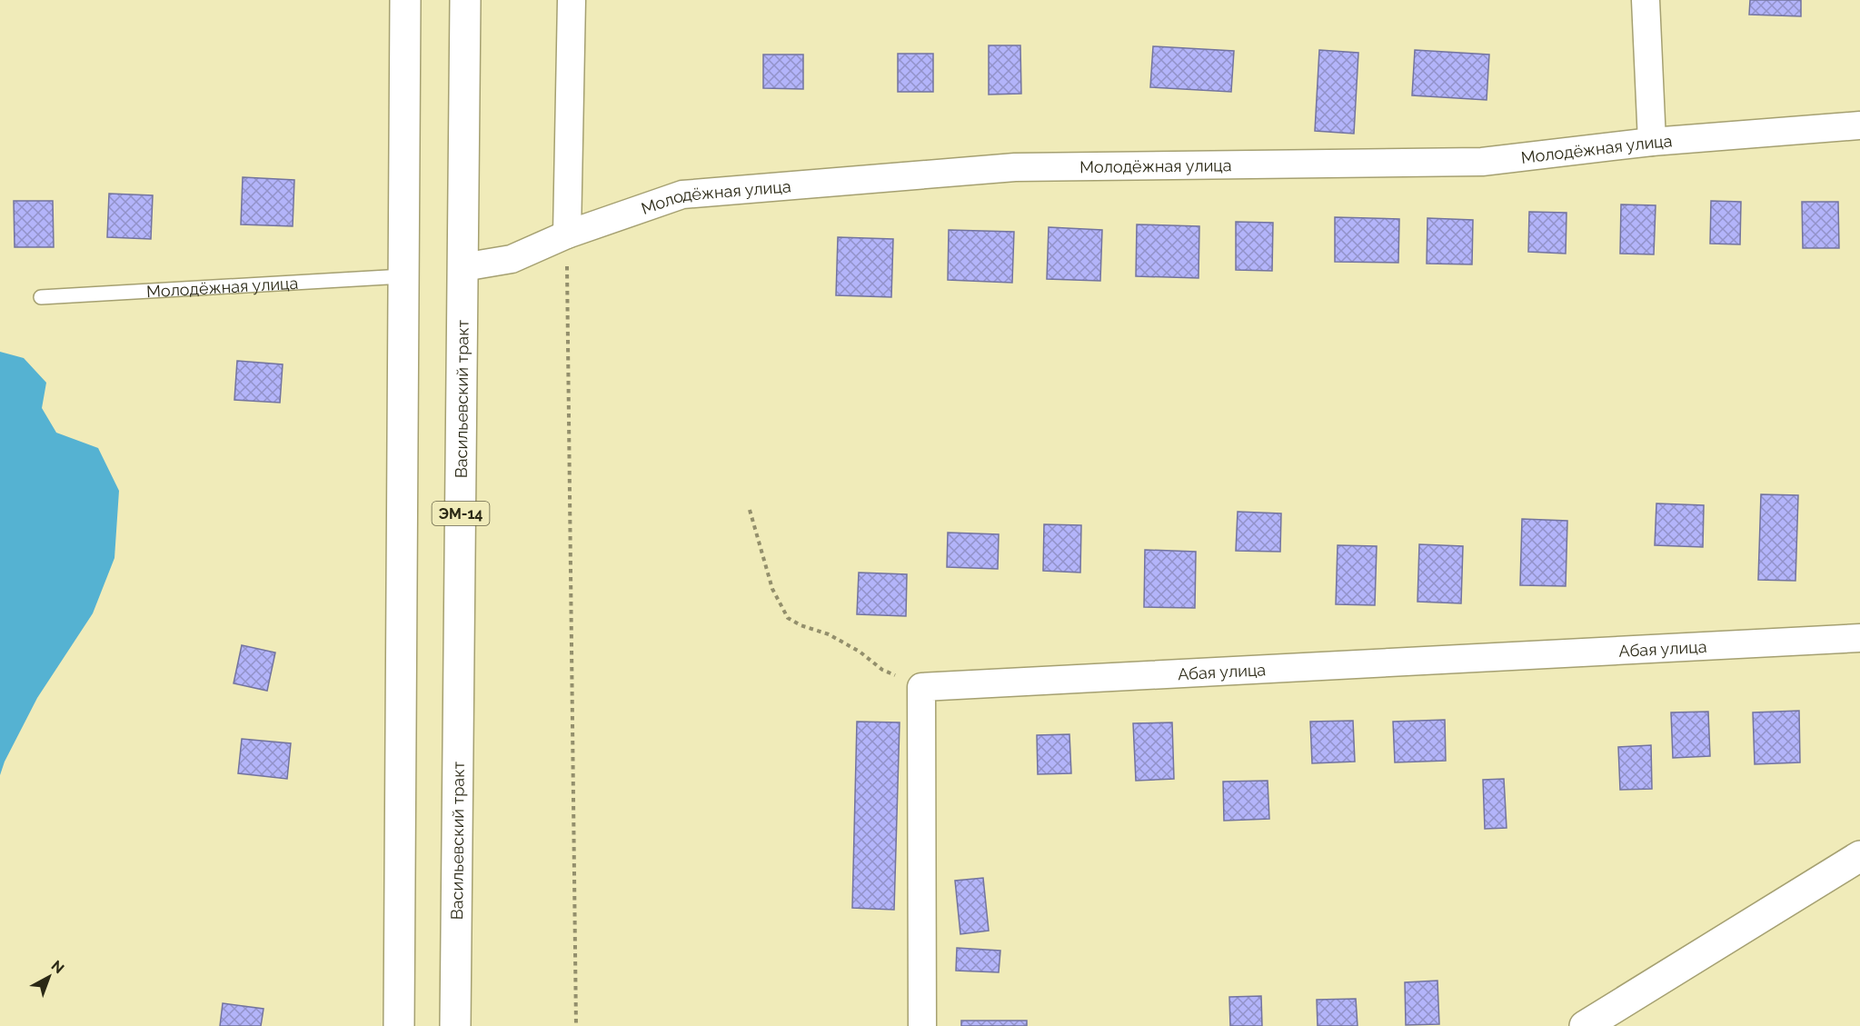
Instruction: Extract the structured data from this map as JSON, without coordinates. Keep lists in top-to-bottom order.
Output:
{
  "streets": {
    "main road": ["Васильевский тракт", "ЭМ-14"],
    "street": ["Молодёжная улица", "Абая улица"]
  },
  "crossings": [
    ["Молодёжная улица", "Васильевский тракт"]
  ],
  "north": "top right"
}
